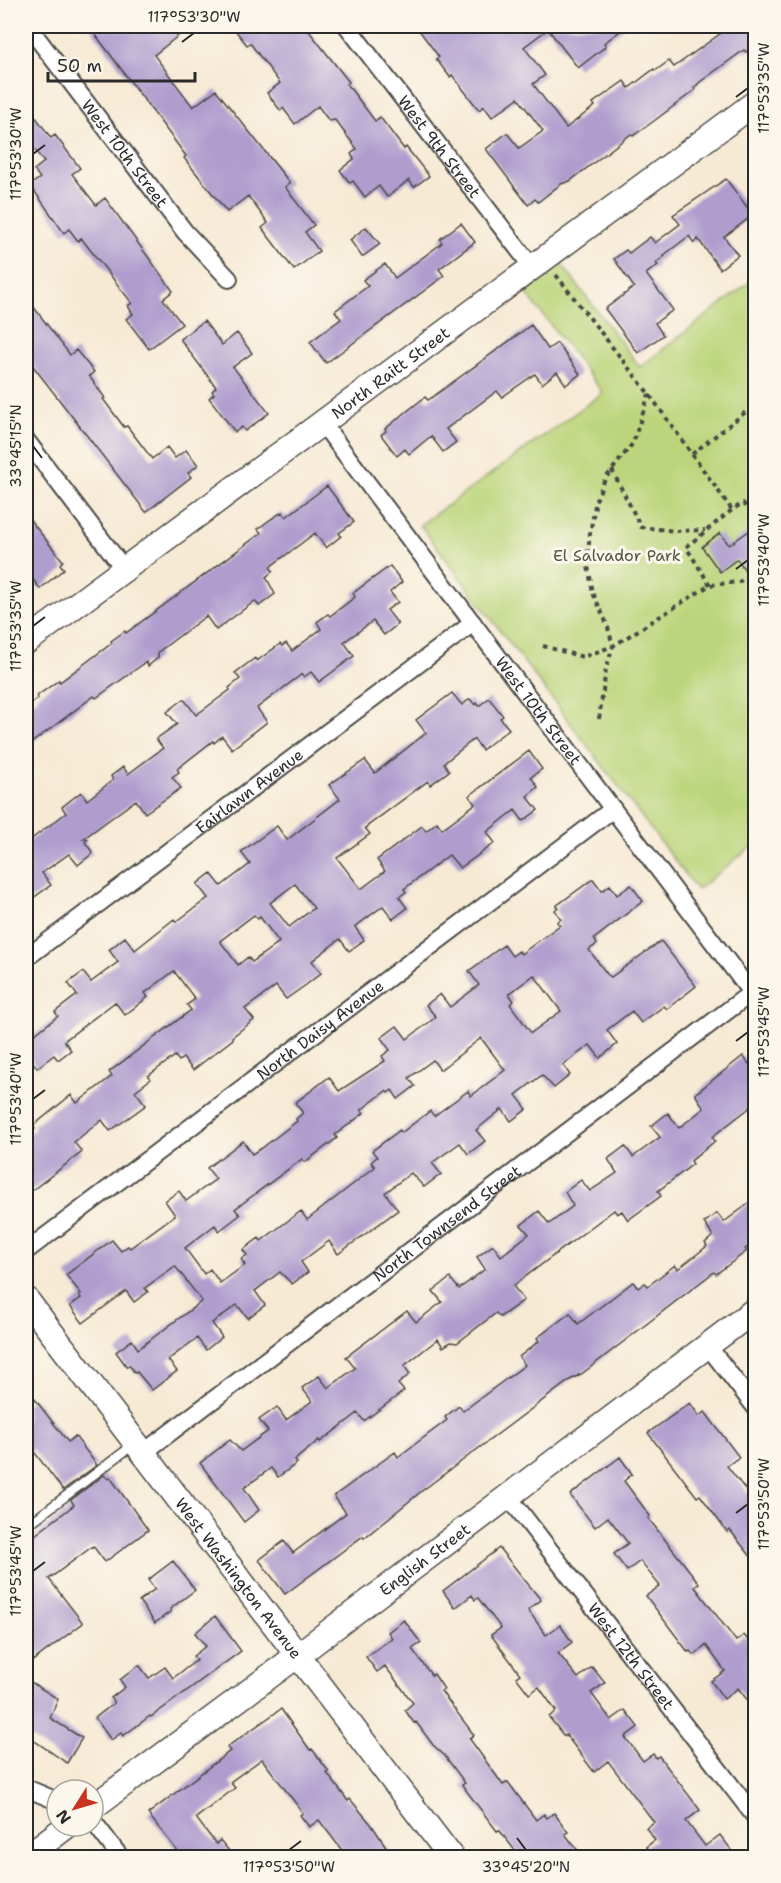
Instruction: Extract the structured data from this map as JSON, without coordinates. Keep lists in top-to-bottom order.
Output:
{
  "streets": {
    "street": [
      "West 9th Street",
      "West 10th Street",
      "North Raitt Street",
      "Fairlawn Avenue",
      "North Daisy Avenue",
      "North Townsend Street",
      "English Street",
      "West Washington Avenue",
      "West 12th Street"
    ]
  },
  "crossings": [
    ["West 9th Street", "North Raitt Street"],
    ["West 10th Street", "North Raitt Street"],
    ["West 10th Street", "Fairlawn Avenue"],
    ["West 10th Street", "North Daisy Avenue"],
    ["West 10th Street", "North Townsend Street"],
    ["North Townsend Street", "West Washington Avenue"],
    ["English Street", "West Washington Avenue"],
    ["English Street", "West 12th Street"]
  ],
  "parks": ["El Salvador Park"],
  "scale_bar": "50 m",
  "north": "bottom left",
  "coordinates": [
    "117°53'30\"W",
    "117°53'35\"W",
    "33°45'15\"N",
    "117°53'40\"W",
    "117°53'45\"W",
    "117°53'50\"W",
    "33°45'20\"N"
  ]
}
